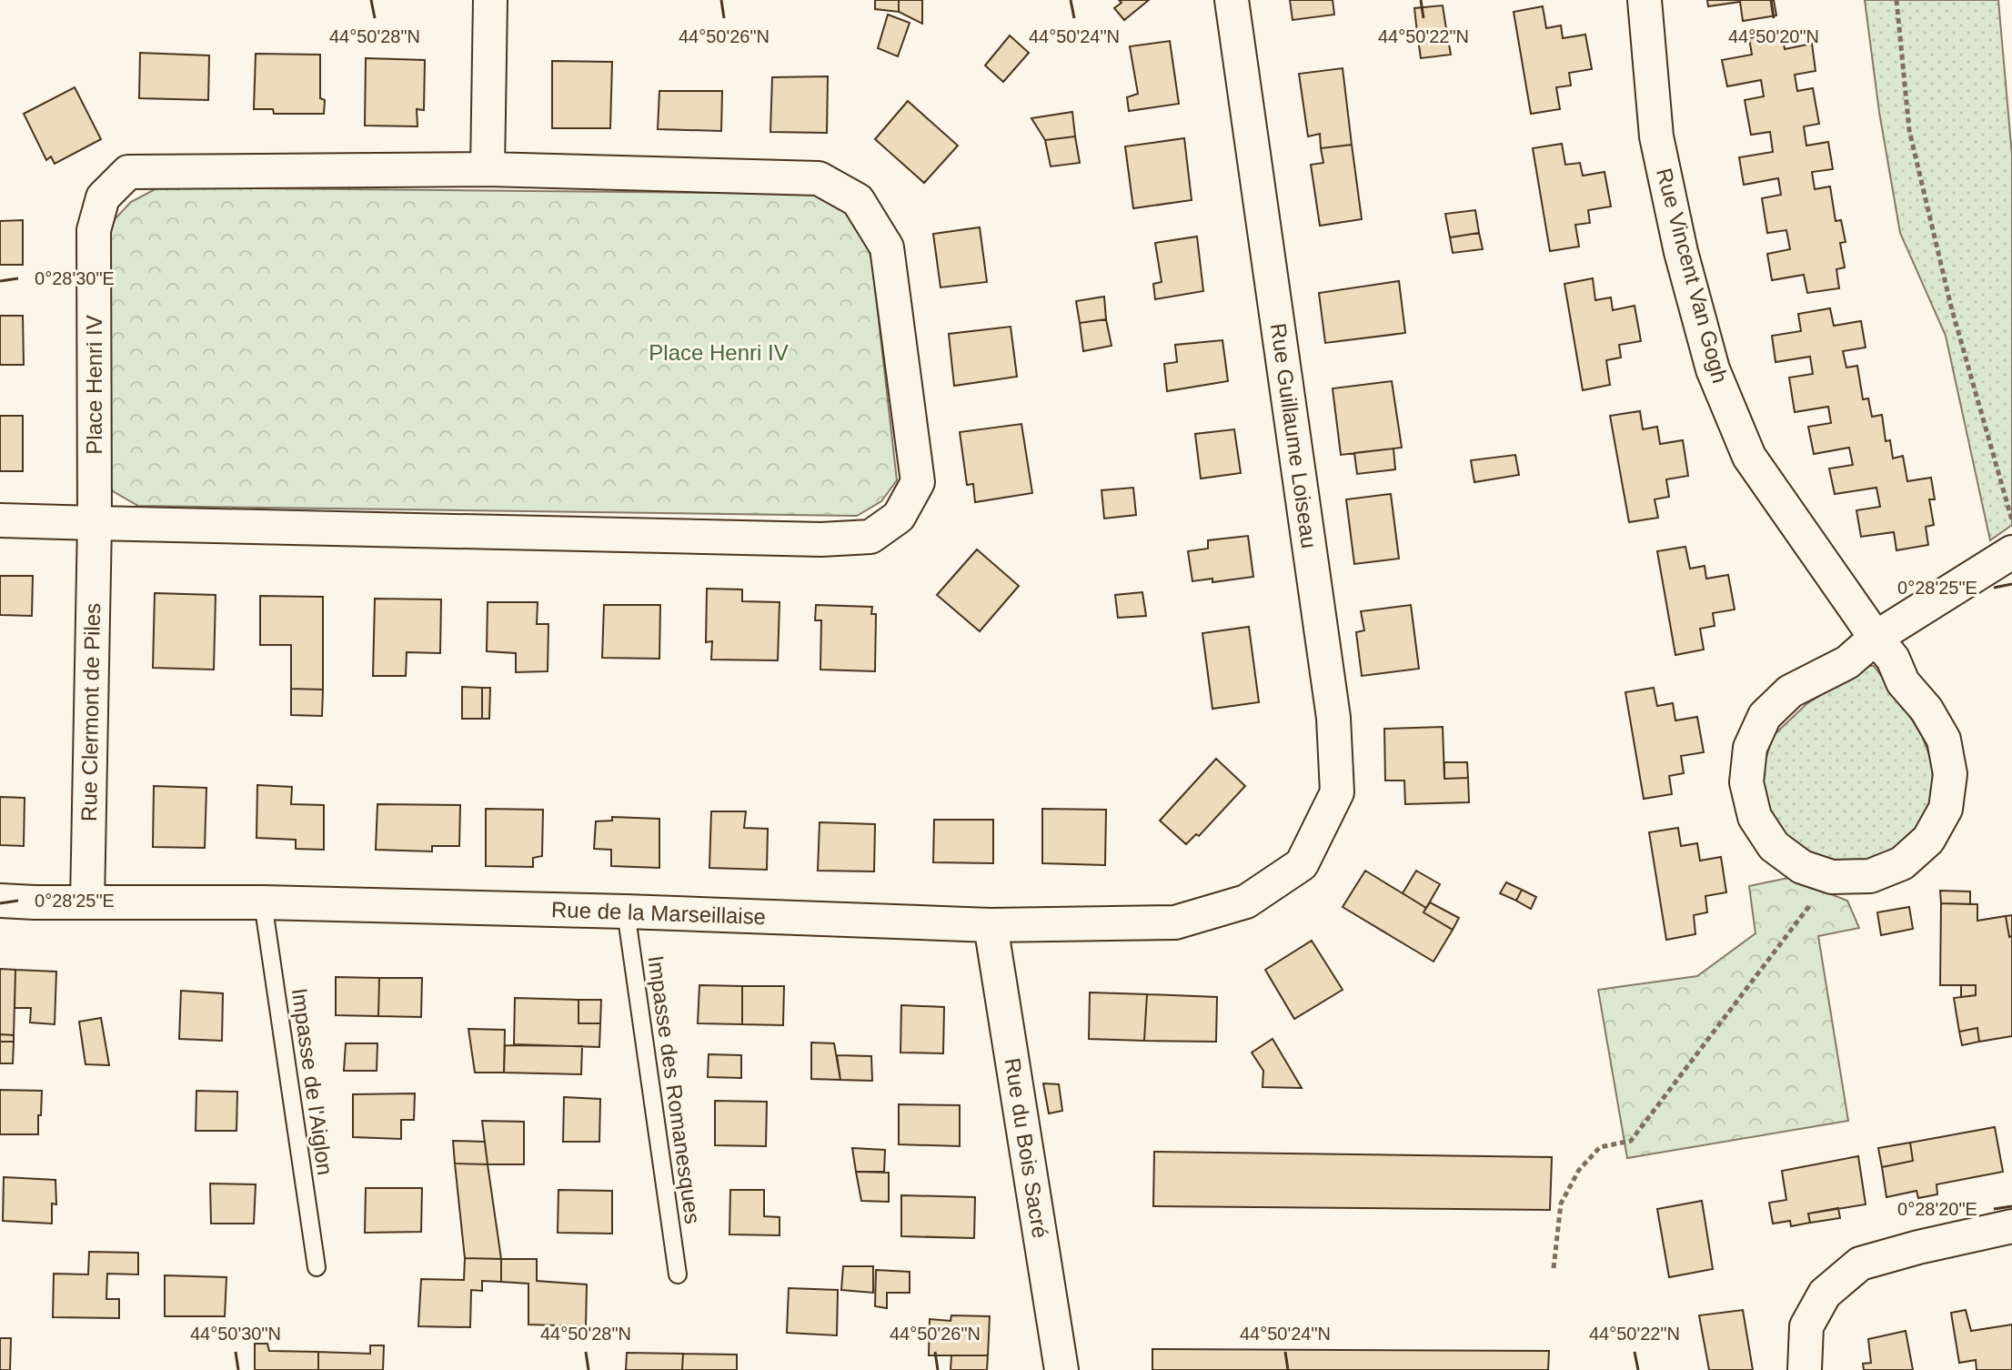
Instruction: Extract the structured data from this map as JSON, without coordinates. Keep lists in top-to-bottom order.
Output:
{
  "streets": {
    "street": [
      "Rue Vincent Van Gogh",
      "Place Henri IV",
      "Rue Guillaume Loiseau",
      "Rue Clermont de Piles",
      "Rue de la Marseillaise",
      "Rue du Bois Sacré"
    ],
    "lane": ["Impasse de l'Aiglon", "Impasse des Romanesques"]
  },
  "crossings": [
    ["Place Henri IV", "Rue Clermont de Piles"],
    ["Rue Guillaume Loiseau", "Rue de la Marseillaise"],
    ["Rue Clermont de Piles", "Rue de la Marseillaise"],
    ["Rue de la Marseillaise", "Impasse de l'Aiglon"],
    ["Rue de la Marseillaise", "Impasse des Romanesques"],
    ["Rue de la Marseillaise", "Rue du Bois Sacré"]
  ],
  "parks": ["Place Henri IV"],
  "coordinates": [
    "44°50'26\"N",
    "44°50'24\"N",
    "44°50'22\"N",
    "44°50'20\"N",
    "44°50'28\"N",
    "0°28'30\"E",
    "0°28'25\"E",
    "0°28'20\"E",
    "44°50'30\"N"
  ]
}
